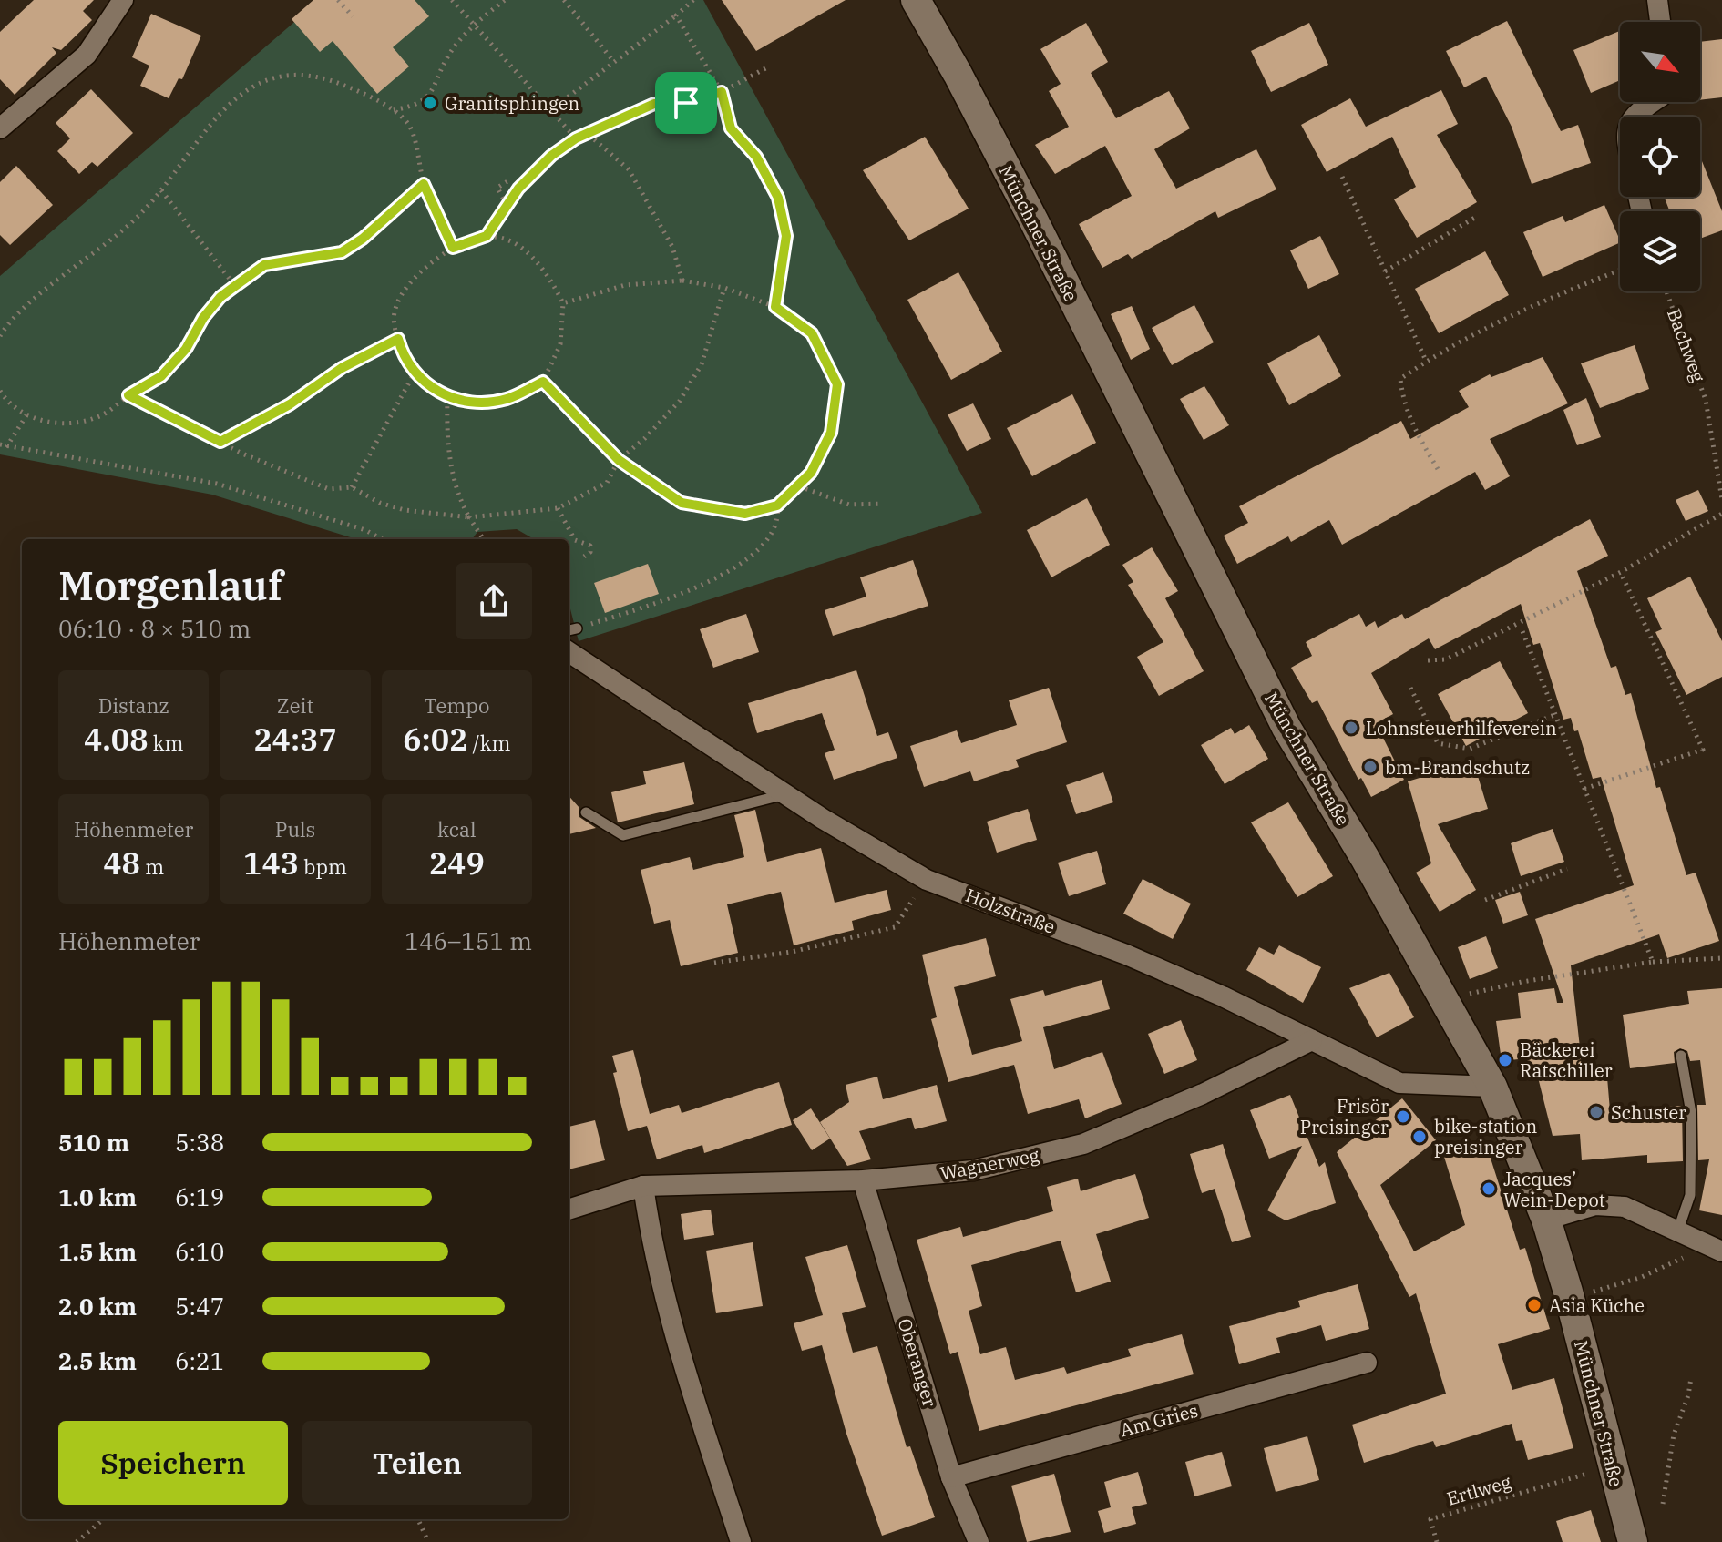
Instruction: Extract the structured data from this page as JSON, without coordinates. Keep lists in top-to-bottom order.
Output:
{
  "streets": {
    "main road": ["Münchner Straße"],
    "street": [
      "Holzstraße",
      "Wagnerweg",
      "Oberanger",
      "Am Gries"
    ],
    "path": ["Bachweg", "Ertlweg"]
  },
  "crossings": [
    ["Münchner Straße", "Holzstraße"],
    ["Holzstraße", "Wagnerweg"],
    ["Wagnerweg", "Oberanger"],
    ["Oberanger", "Am Gries"]
  ],
  "places": [
    "Granitsphingen",
    "Lohnsteuerhilfeverein",
    "bm-Brandschutz",
    "Bäckerei Ratschiller",
    "Schuster",
    "Frisör Preisinger",
    "bike-station preisinger",
    "Jacques’ Wein-Depot",
    "Asia Küche"
  ],
  "north": "bottom right",
  "page": {
    "heading": ["Morgenlauf", "06:10 · 8 × 510 m"],
    "stats": [
      ["Distanz", "4.08 km"],
      ["Zeit", "24:37"],
      ["Tempo", "6:02 /km"],
      ["Höhenmeter", "48 m"],
      ["Puls", "143 bpm"],
      ["kcal", "249"]
    ],
    "chart": ["Höhenmeter", "146–151 m"],
    "list": [
      {
        "name": "510 m",
        "note": "5:38"
      },
      {
        "name": "1.0 km",
        "note": "6:19"
      },
      {
        "name": "1.5 km",
        "note": "6:10"
      },
      {
        "name": "2.0 km",
        "note": "5:47"
      },
      {
        "name": "2.5 km",
        "note": "6:21"
      }
    ],
    "buttons": ["Speichern", "Teilen"]
  }
}
